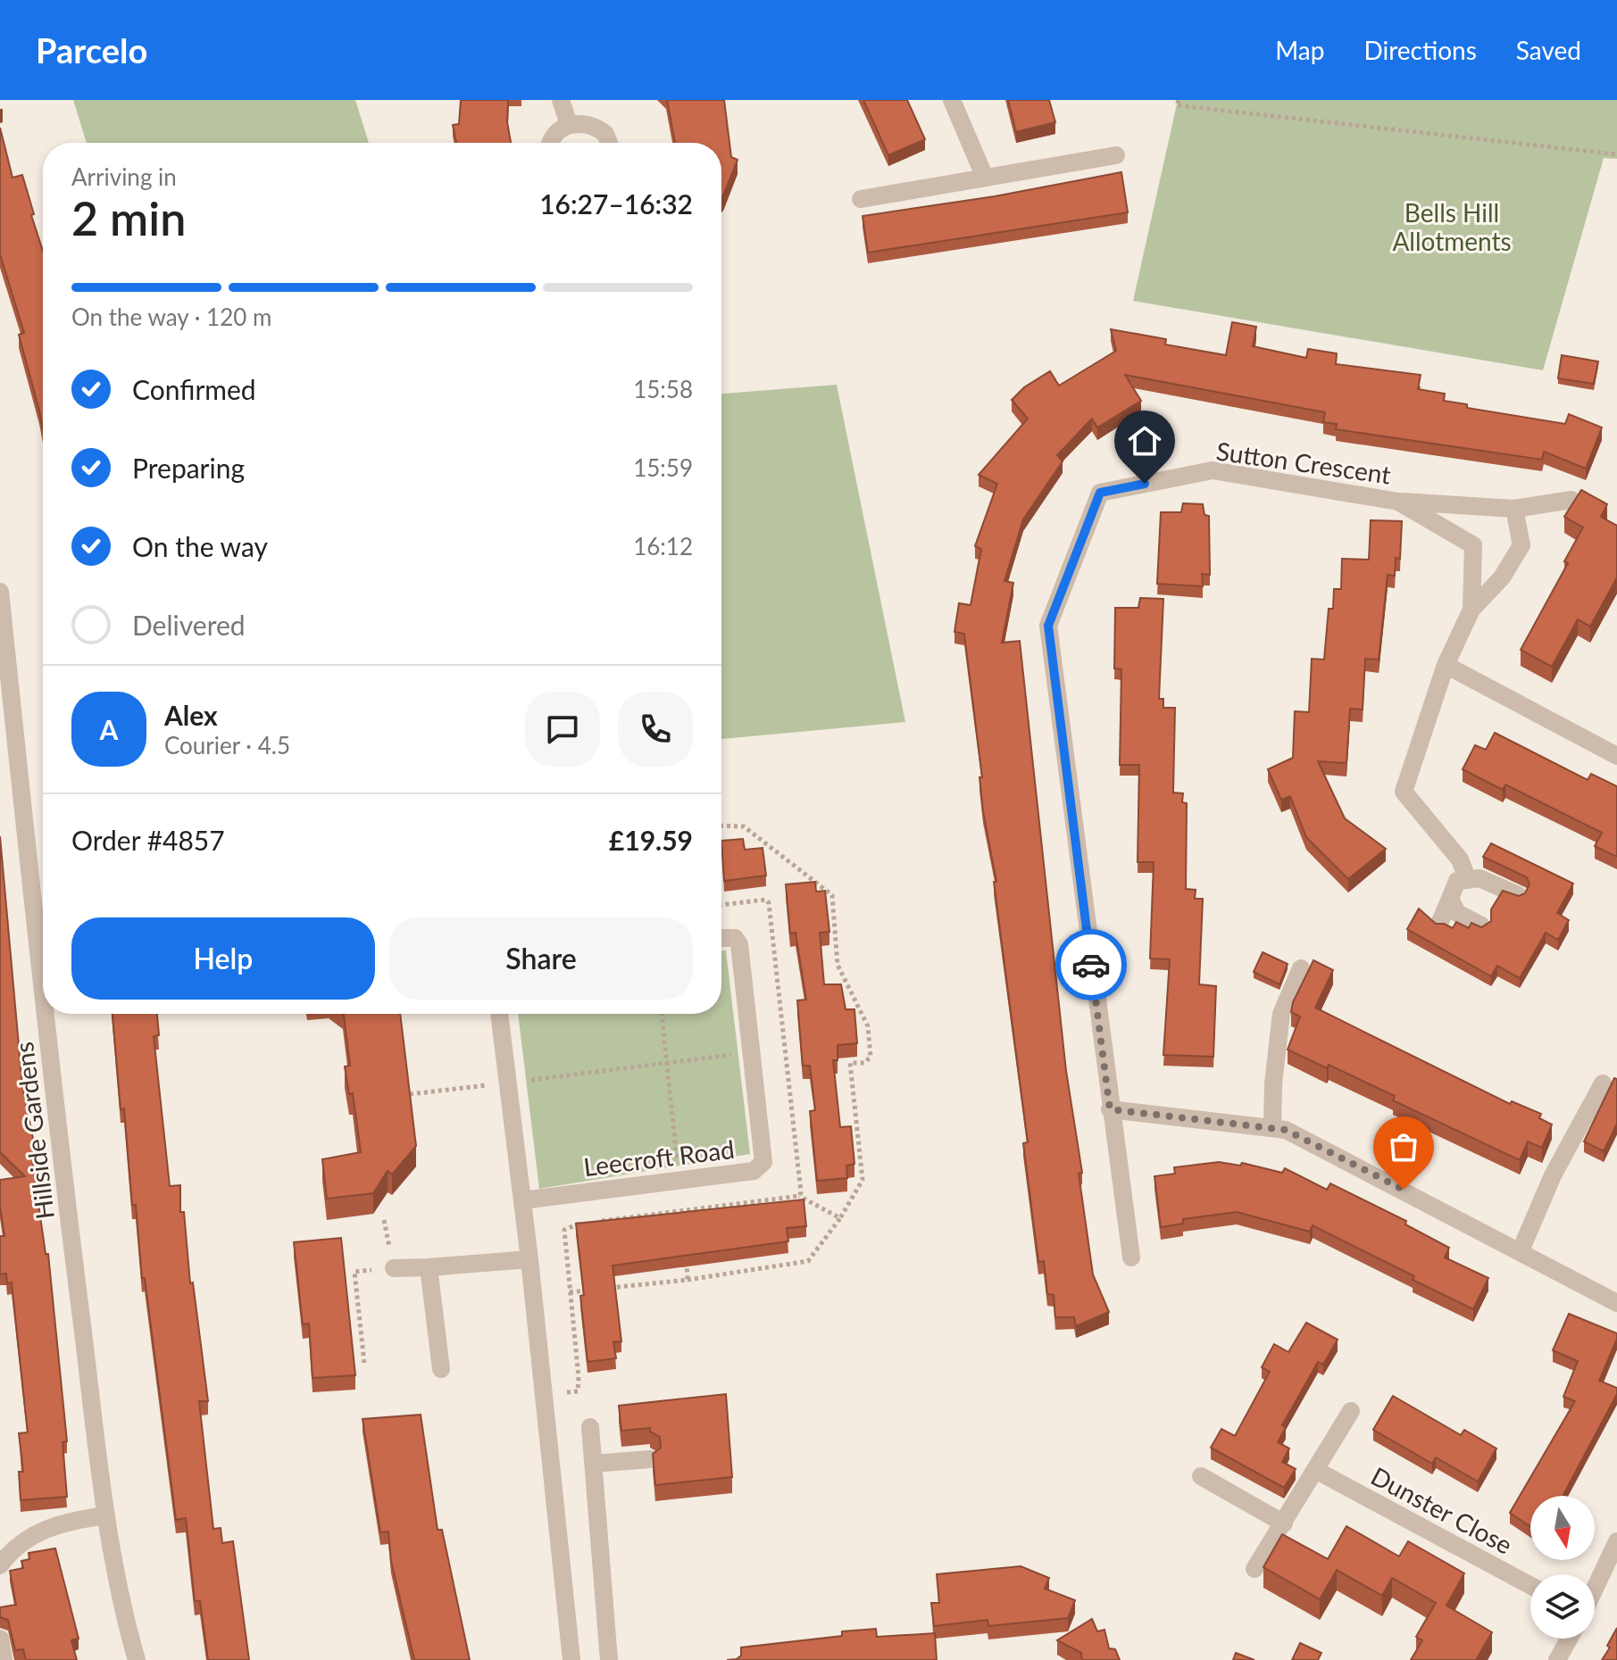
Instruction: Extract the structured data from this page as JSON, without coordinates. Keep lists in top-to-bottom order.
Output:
{
  "streets": {
    "street": [
      "Sutton Crescent",
      "Hillside Gardens",
      "Leecroft Road",
      "Dunster Close"
    ]
  },
  "parks": ["Bells Hill Allotments"],
  "north": "bottom",
  "page": {
    "header": "Parcelo",
    "nav": ["Map", "Directions", "Saved"],
    "heading": ["2 min", "Arriving in", "16:27–16:32"],
    "panel": [
      "Alex",
      "Courier · 4.5",
      "Order #4857",
      "£19.59"
    ],
    "bar": "On the way · 120 m",
    "list": [
      ["Confirmed", "15:58"],
      ["Preparing", "15:59"],
      ["On the way", "16:12"],
      "Delivered"
    ],
    "round": "A",
    "buttons": ["Help", "Share"]
  }
}
